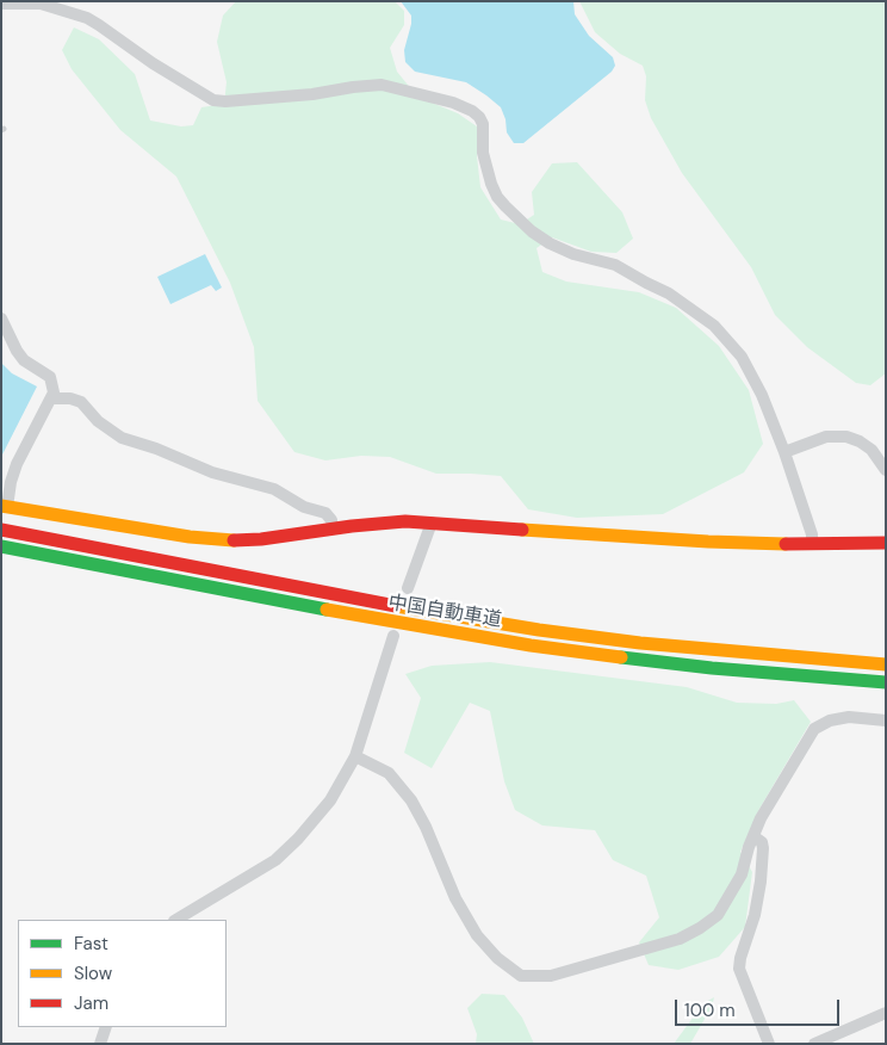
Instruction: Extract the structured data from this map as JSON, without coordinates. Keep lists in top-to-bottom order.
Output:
{
  "streets": {
    "main road": ["中国自動車道"]
  },
  "legend": ["Fast", "Slow", "Jam"],
  "scale_bar": "100 m"
}
